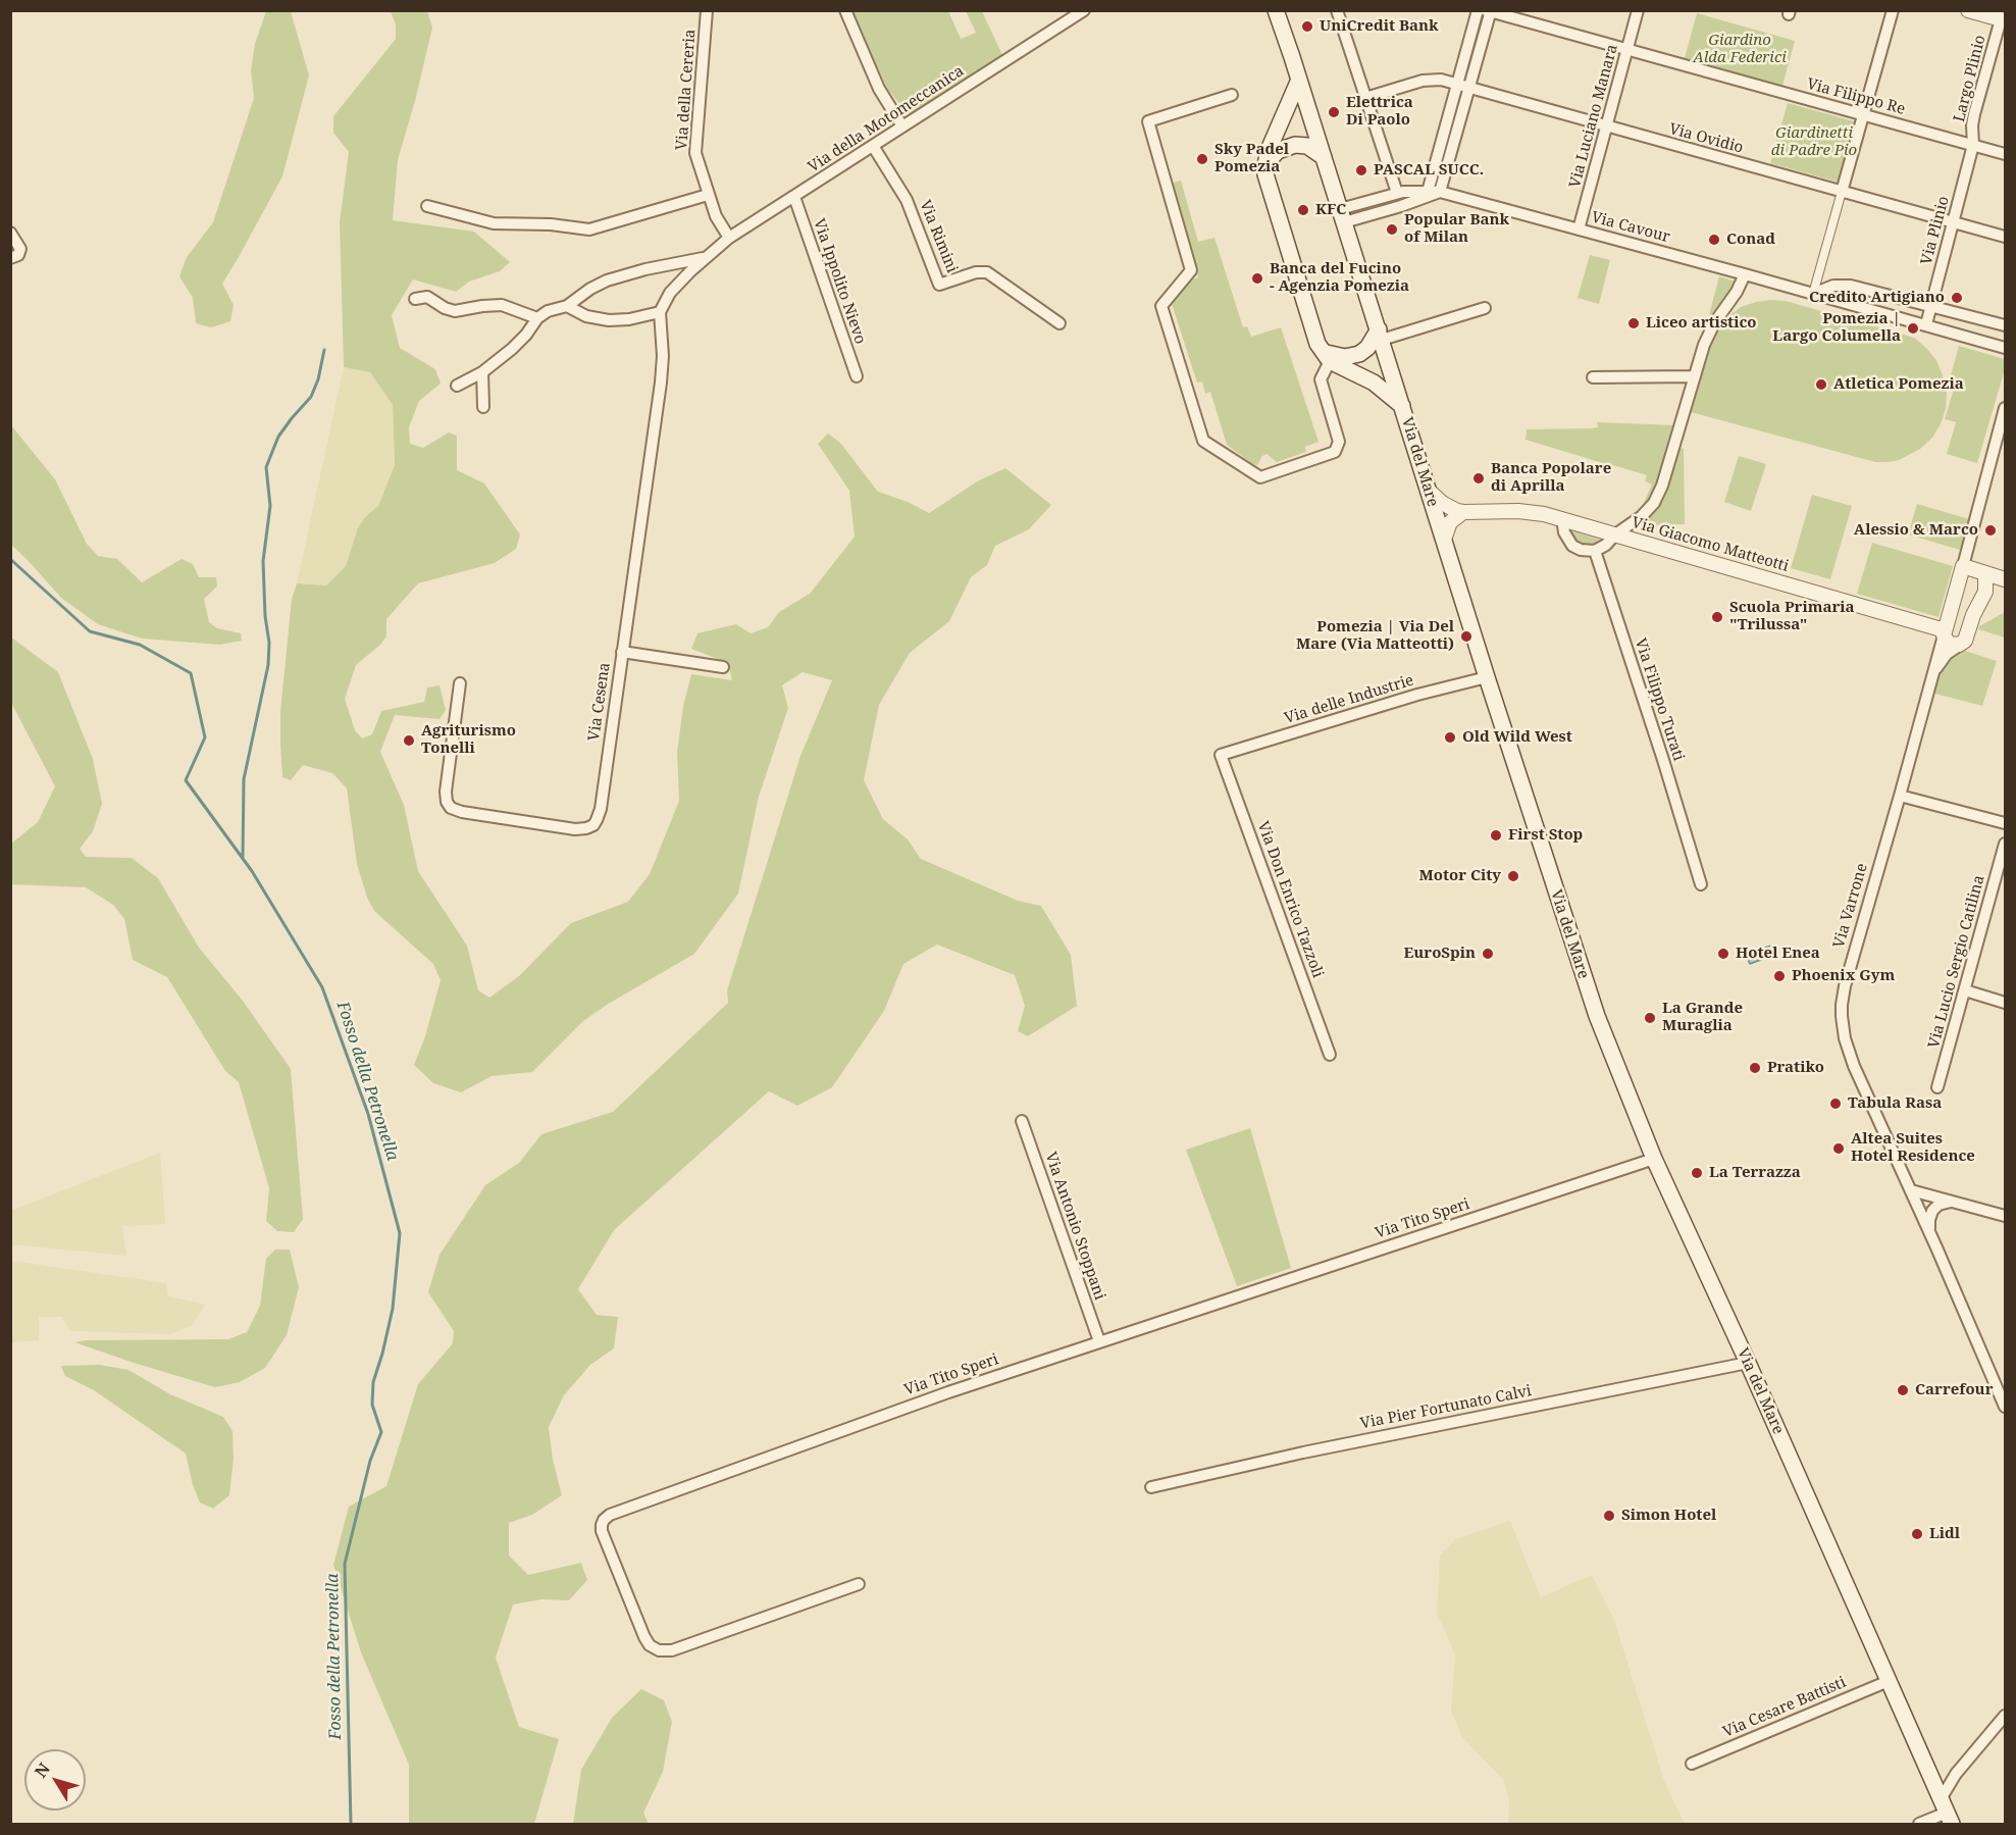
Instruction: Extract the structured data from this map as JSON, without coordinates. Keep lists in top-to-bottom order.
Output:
{
  "streets": {
    "main road": ["Via del Mare"],
    "street": [
      "Largo Plinio",
      "Via della Cereria",
      "Via Filippo Re",
      "Via Luciano Manara",
      "Via della Motomeccanica",
      "Via Ovidio",
      "Via Cavour",
      "Via Plinio",
      "Via Rimini",
      "Via Ippolito Nievo",
      "Via Giacomo Matteotti",
      "Via delle Industrie",
      "Via Filippo Turati",
      "Via Cesena",
      "Via Don Enrico Tazzoli",
      "Via Varrone",
      "Via Lucio Sergio Catilina",
      "Via Tito Speri",
      "Via Antonio Stoppani",
      "Via Pier Fortunato Calvi",
      "Via Cesare Battisti"
    ]
  },
  "crossings": [
    ["Largo Plinio", "Via Filippo Re"],
    ["Largo Plinio", "Via Plinio"],
    ["Via della Cereria", "Via della Motomeccanica"],
    ["Via Filippo Re", "Via Luciano Manara"],
    ["Via Filippo Re", "Via Plinio"],
    ["Via Luciano Manara", "Via Ovidio"],
    ["Via Luciano Manara", "Via Cavour"],
    ["Via della Motomeccanica", "Via Rimini"],
    ["Via della Motomeccanica", "Via Ippolito Nievo"],
    ["Via della Motomeccanica", "Via Cesena"],
    ["Via Ovidio", "Via Plinio"],
    ["Via Cavour", "Via Plinio"],
    ["Via Cavour", "Via del Mare"],
    ["Via del Mare", "Via Giacomo Matteotti"],
    ["Via del Mare", "Via delle Industrie"],
    ["Via del Mare", "Via Tito Speri"],
    ["Via del Mare", "Via Pier Fortunato Calvi"],
    ["Via del Mare", "Via Cesare Battisti"],
    ["Via Giacomo Matteotti", "Via Varrone"],
    ["Via delle Industrie", "Via Don Enrico Tazzoli"],
    ["Via Tito Speri", "Via Antonio Stoppani"]
  ],
  "water": ["Fosso della Petronella"],
  "parks": ["Giardino Alda Federici", "Giardinetti di Padre Pio"],
  "places": [
    "UniCredit Bank",
    "Elettrica Di Paolo",
    "Sky Padel Pomezia",
    "PASCAL SUCC.",
    "KFC",
    "Popular Bank of Milan",
    "Conad",
    "Banca del Fucino - Agenzia Pomezia",
    "Credito Artigiano",
    "Liceo artistico",
    "Pomezia | Largo Columella",
    "Atletica Pomezia",
    "Banca Popolare di Aprilla",
    "Alessio & Marco",
    "Scuola Primaria \"Trilussa\"",
    "Pomezia | Via Del Mare (Via Matteotti)",
    "Old Wild West",
    "Agriturismo Tonelli",
    "First Stop",
    "Motor City",
    "EuroSpin",
    "Hotel Enea",
    "Phoenix Gym",
    "La Grande Muraglia",
    "Pratiko",
    "Tabula Rasa",
    "Altea Suites Hotel Residence",
    "La Terrazza",
    "Carrefour",
    "Simon Hotel",
    "Lidl"
  ],
  "north": "top left"
}
